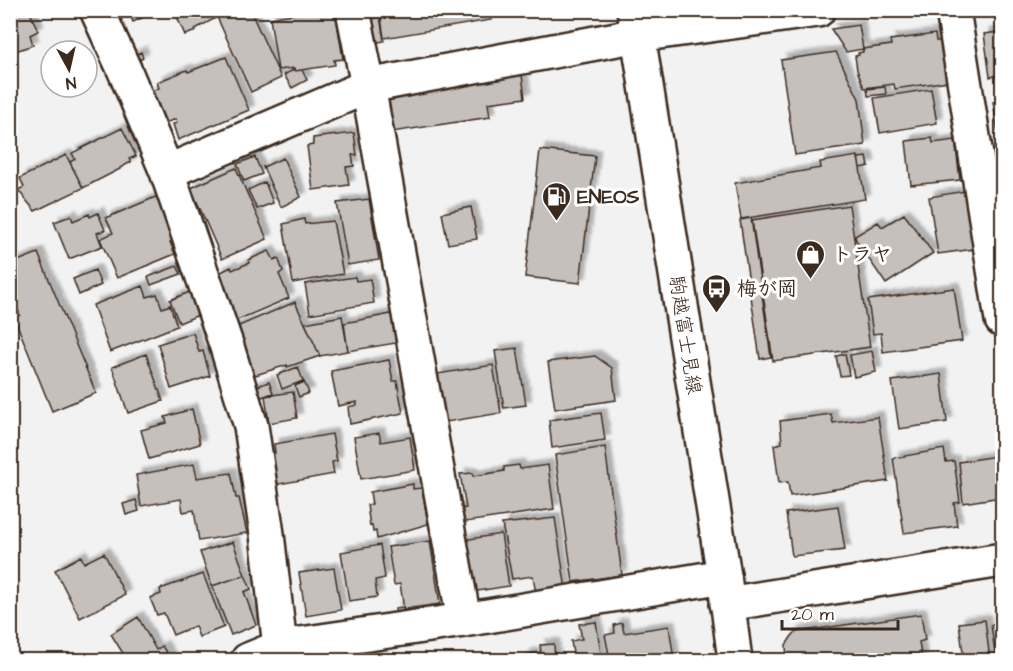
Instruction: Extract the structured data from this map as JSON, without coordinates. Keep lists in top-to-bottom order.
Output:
{
  "streets": {
    "street": ["駒越富士見線"]
  },
  "places": {
    "fuel station": ["ENEOS"],
    "shop": ["トラヤ"],
    "bus stop": ["梅が岡"]
  },
  "scale_bar": "20 m",
  "north": "bottom"
}
